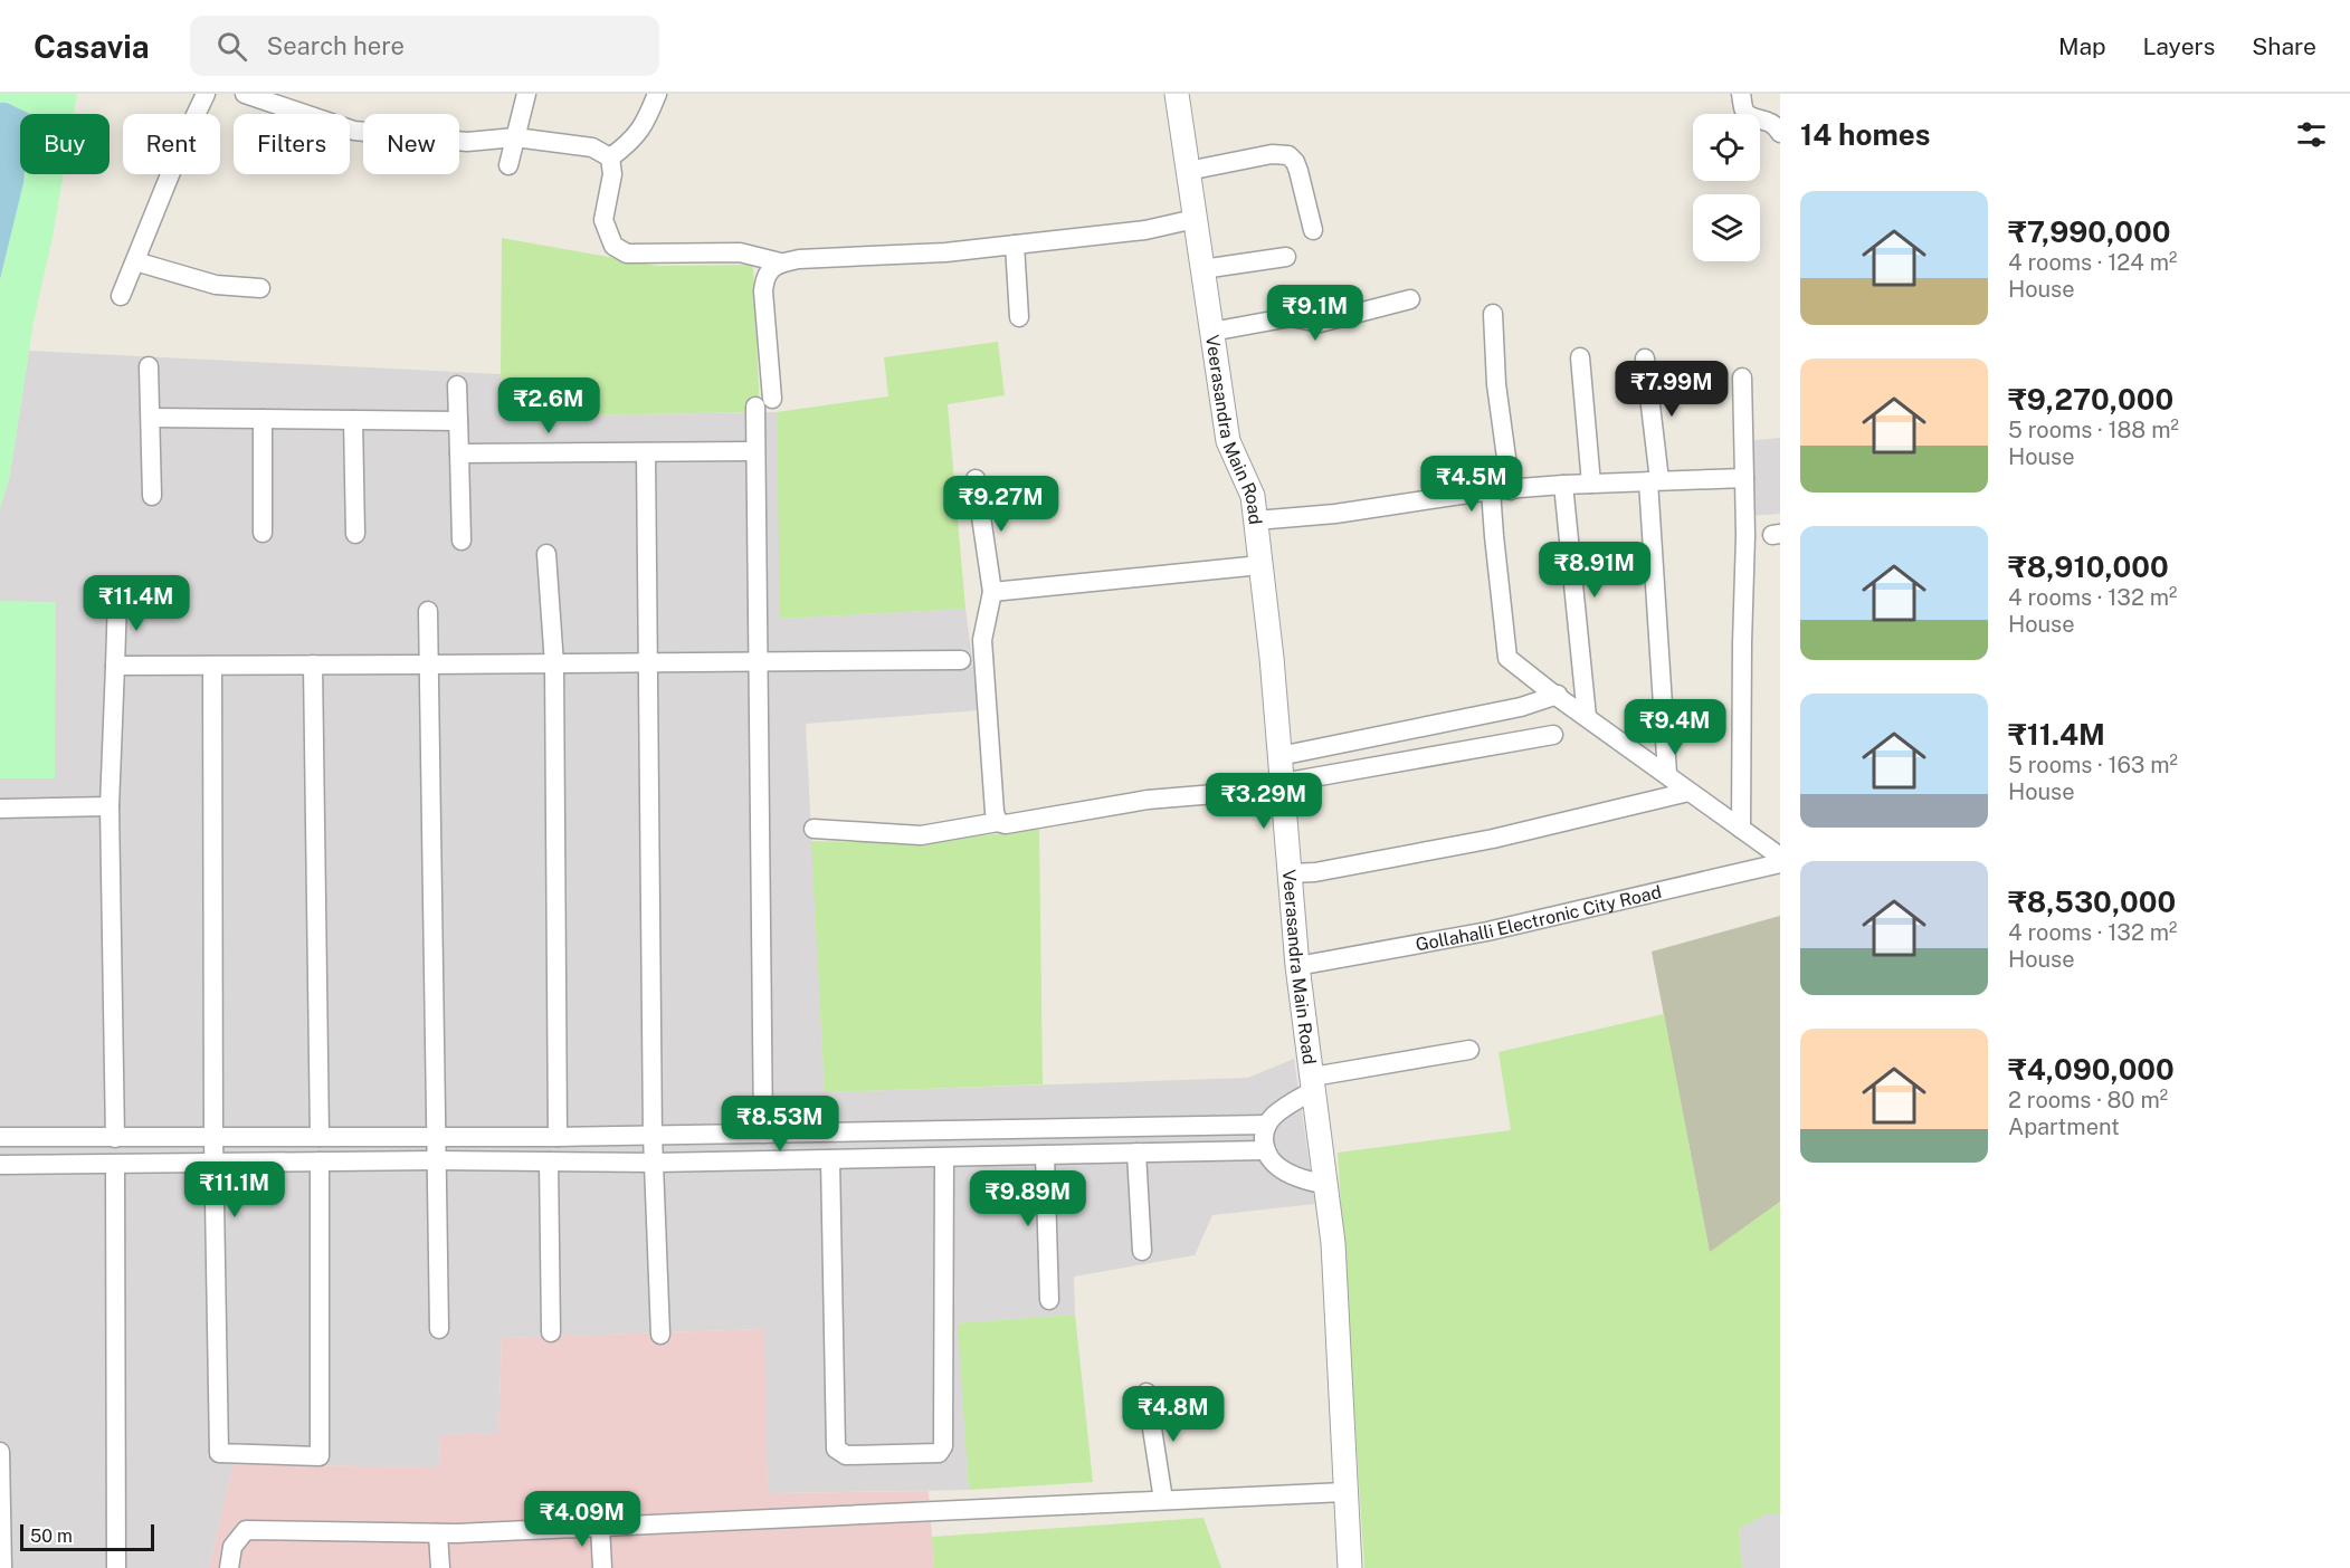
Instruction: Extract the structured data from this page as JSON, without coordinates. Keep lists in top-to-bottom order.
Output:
{
  "streets": {
    "street": ["Veerasandra Main Road", "Gollahalli Electronic City Road"]
  },
  "crossings": [
    ["Veerasandra Main Road", "Gollahalli Electronic City Road"]
  ],
  "scale_bar": "50 m",
  "page": {
    "header": "Casavia",
    "search": "Search here",
    "nav": ["Map", "Layers", "Share"],
    "heading": "14 homes",
    "chip": [
      "Buy",
      "Rent",
      "Filters",
      "New"
    ],
    "list": [
      {
        "name": "₹7,990,000",
        "note": "4 rooms · 124 m² · House"
      },
      {
        "name": "₹9,270,000",
        "note": "5 rooms · 188 m² · House"
      },
      {
        "name": "₹8,910,000",
        "note": "4 rooms · 132 m² · House"
      },
      {
        "name": "₹11.4M",
        "note": "5 rooms · 163 m² · House"
      },
      {
        "name": "₹8,530,000",
        "note": "4 rooms · 132 m² · House"
      },
      {
        "name": "₹4,090,000",
        "note": "2 rooms · 80 m² · Apartment"
      }
    ],
    "price": [
      "₹9.1M",
      "₹7.99M",
      "₹2.6M",
      "₹4.5M",
      "₹9.27M",
      "₹8.91M",
      "₹11.4M",
      "₹9.4M",
      "₹3.29M",
      "₹8.53M",
      "₹11.1M",
      "₹9.89M",
      "₹4.8M",
      "₹4.09M"
    ],
    "scale": "50 m"
  }
}
